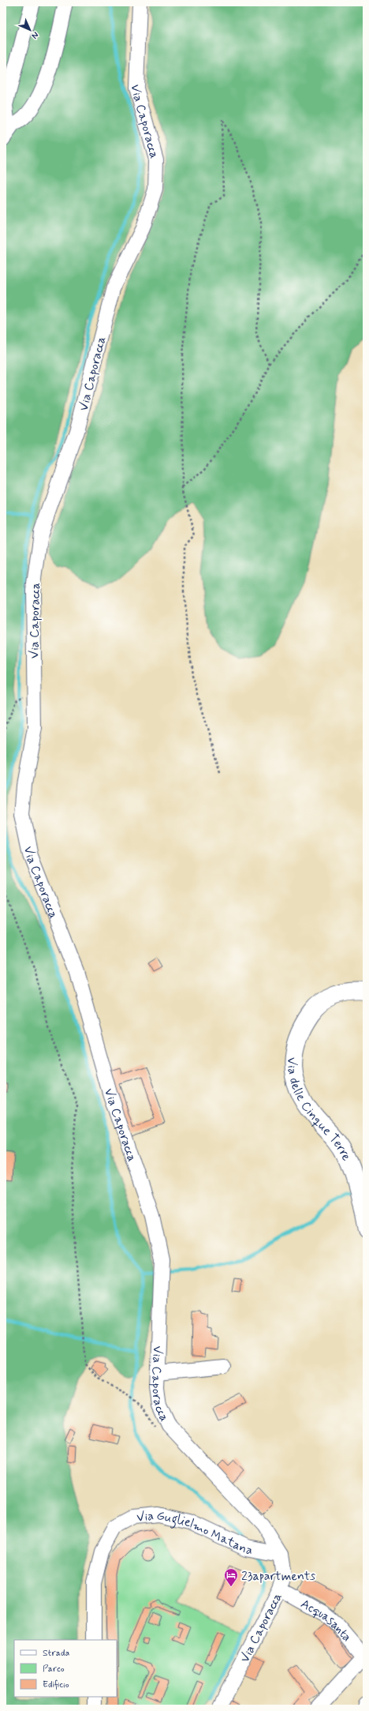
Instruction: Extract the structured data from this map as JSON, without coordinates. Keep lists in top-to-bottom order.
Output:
{
  "streets": {
    "main road": ["Via delle Cinque Terre"],
    "street": ["Via Caporacca", "Via Guglielmo Matana", "Acquasanta"]
  },
  "crossings": [
    ["Via Caporacca", "Via Guglielmo Matana"],
    ["Via Caporacca", "Acquasanta"]
  ],
  "places": {
    "hotel": ["23apartments"]
  },
  "legend": ["Strada", "Parco", "Edificio"],
  "north": "bottom right"
}
